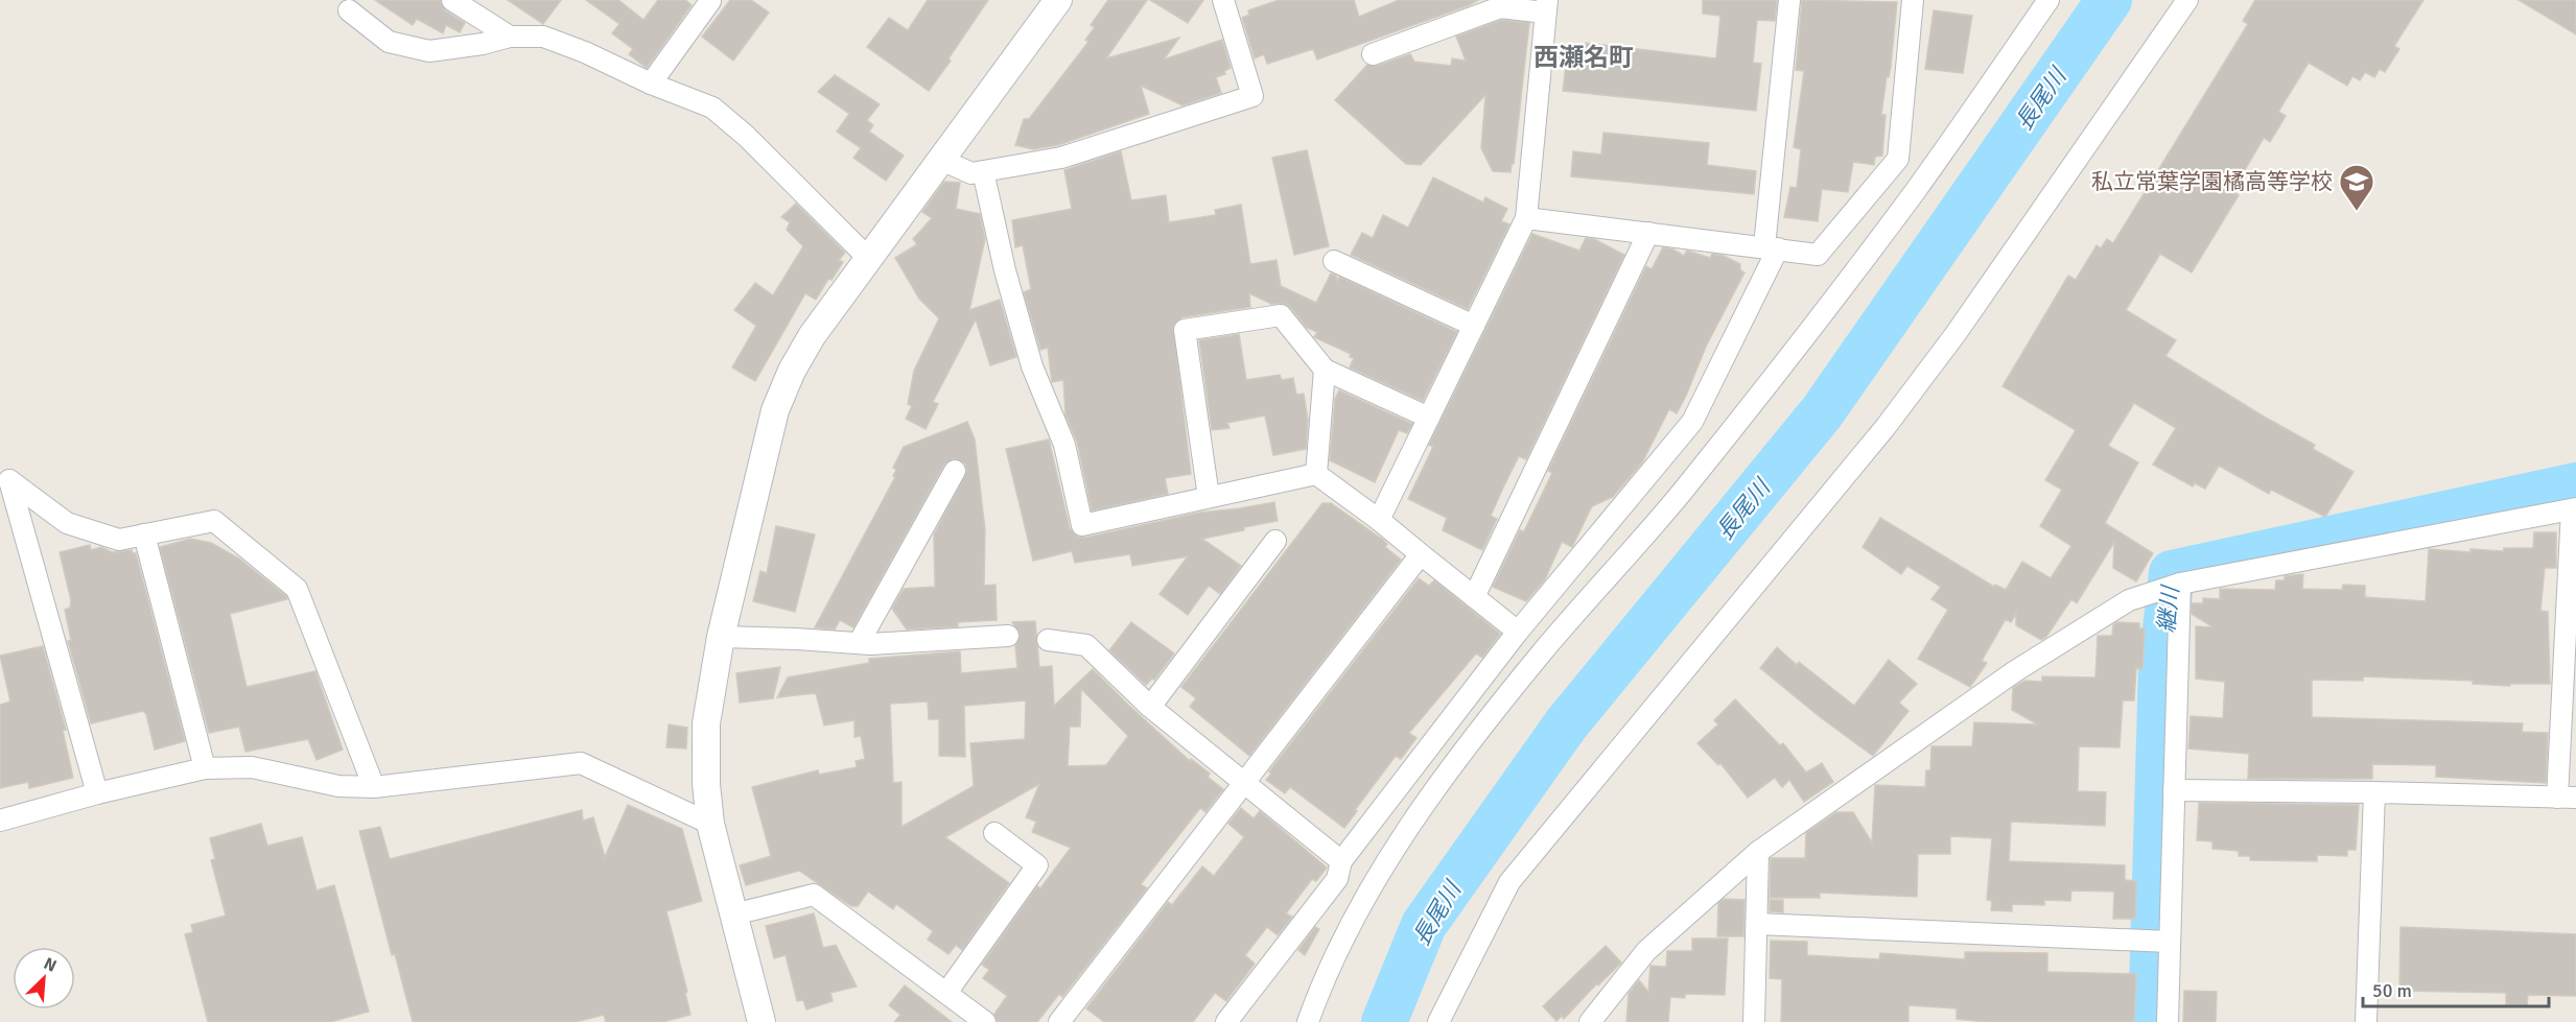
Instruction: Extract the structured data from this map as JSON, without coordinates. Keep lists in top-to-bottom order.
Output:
{
  "districts": ["西瀬名町"],
  "water": ["長尾川", "継川"],
  "places": {
    "school or university": ["私立常葉学園橘高等学校"]
  },
  "scale_bar": "50 m",
  "north": "top right"
}
